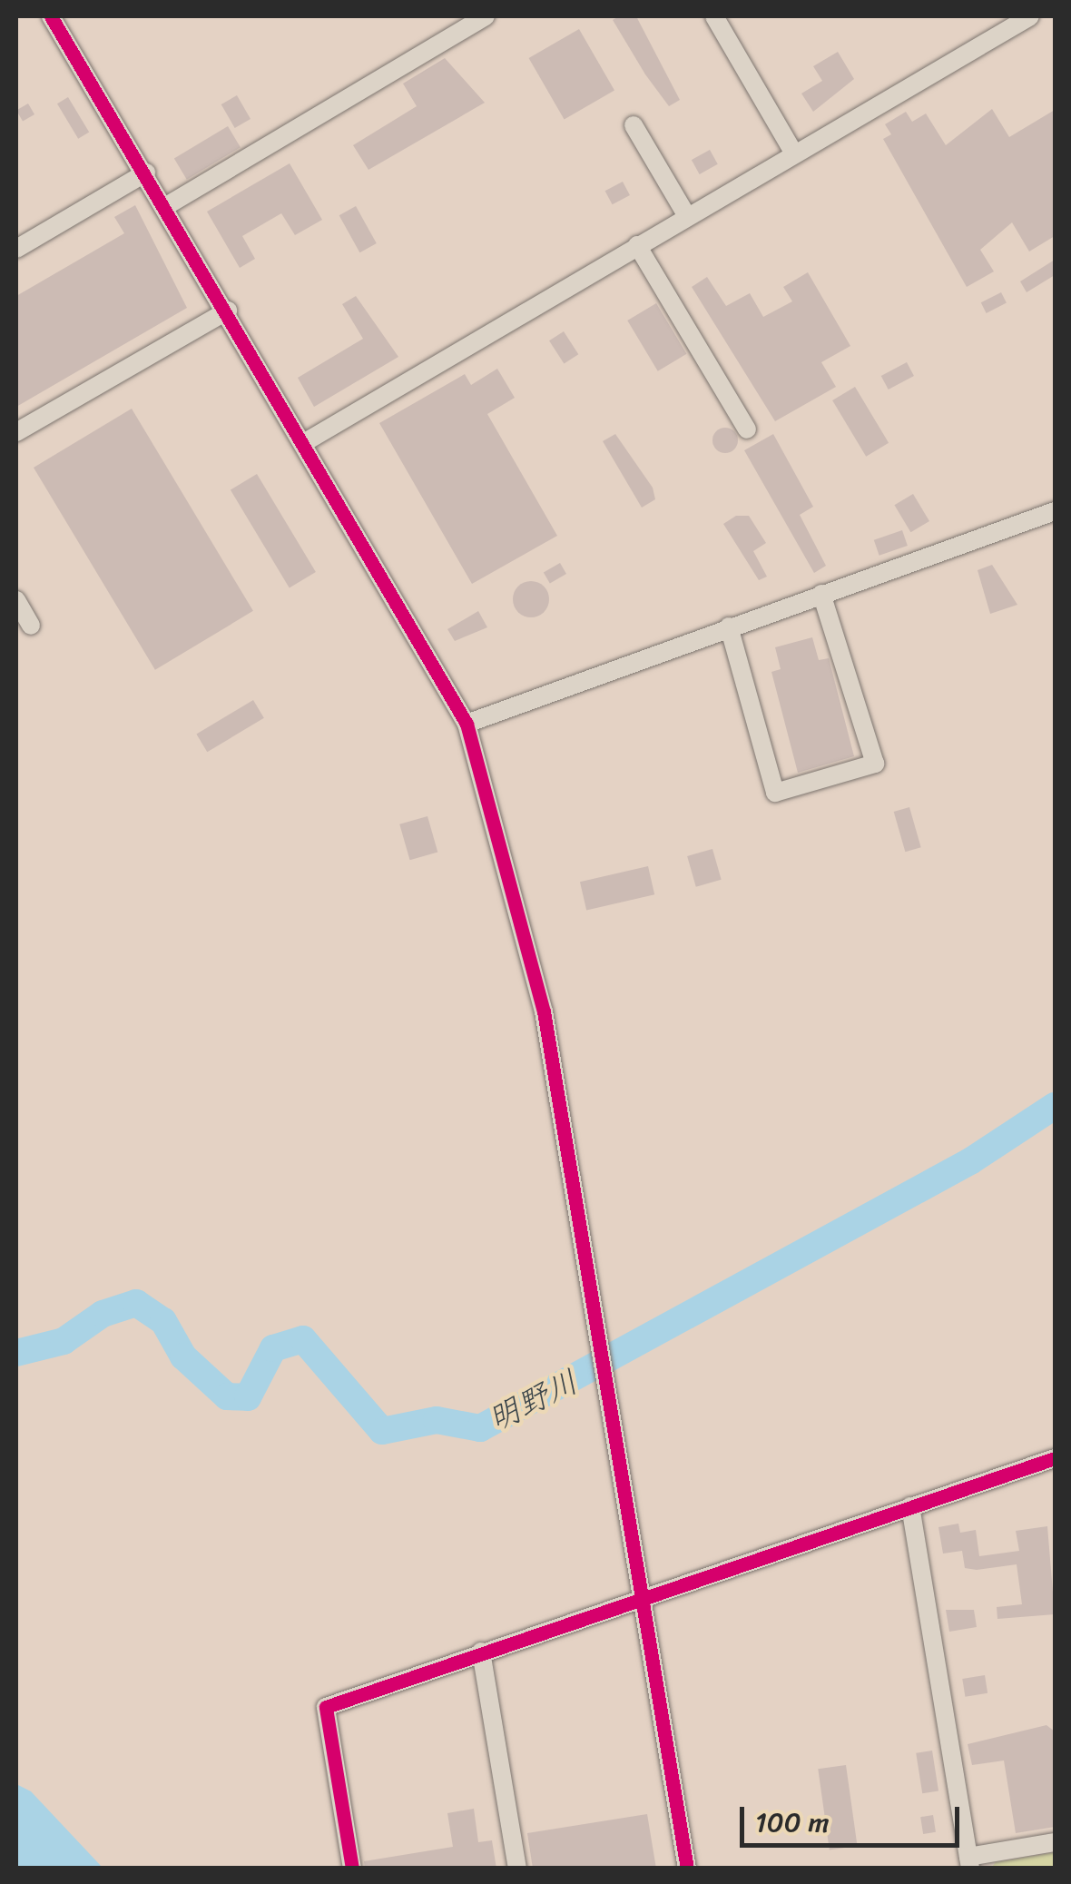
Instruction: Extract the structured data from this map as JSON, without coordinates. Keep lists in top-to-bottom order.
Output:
{
  "water": ["明野川"],
  "scale_bar": "100 m"
}
